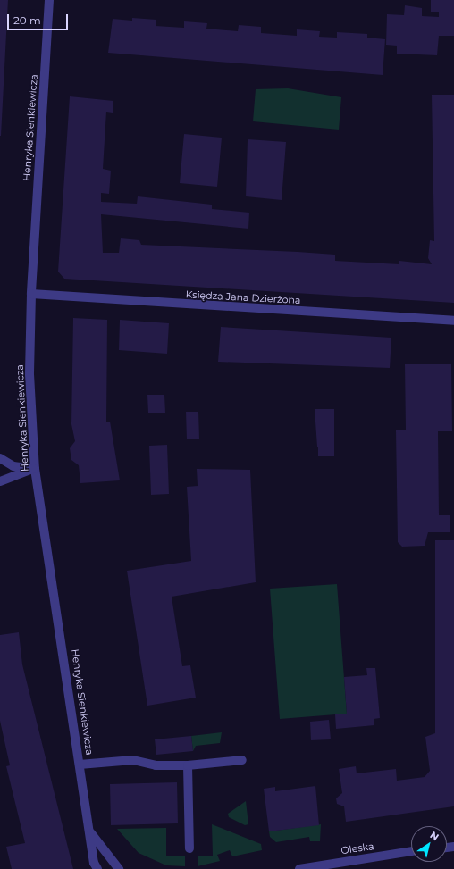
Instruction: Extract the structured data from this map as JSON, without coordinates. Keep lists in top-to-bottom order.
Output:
{
  "streets": {
    "street": ["Henryka Sienkiewicza", "Księdza Jana Dzierżona", "Oleska"]
  },
  "crossings": [
    ["Henryka Sienkiewicza", "Księdza Jana Dzierżona"]
  ],
  "scale_bar": "20 m",
  "north": "top right"
}
